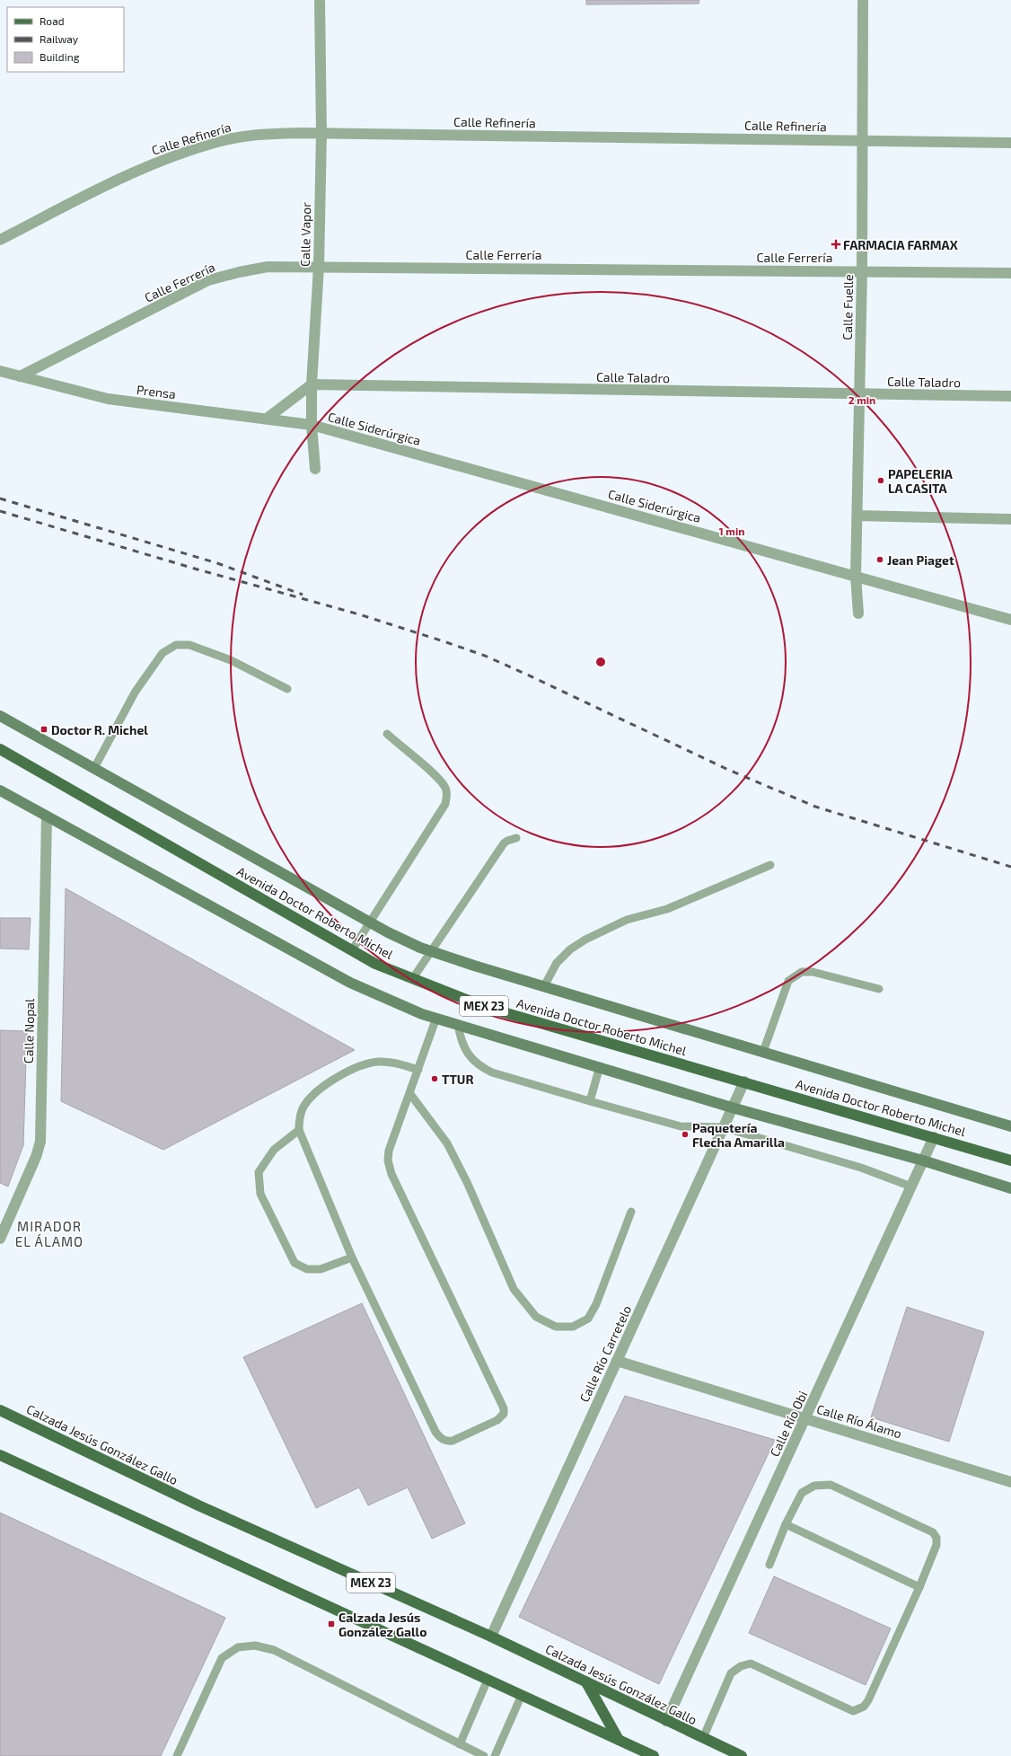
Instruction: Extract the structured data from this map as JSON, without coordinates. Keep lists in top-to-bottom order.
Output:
{
  "streets": {
    "main road": ["Avenida Doctor Roberto Michel", "MEX 23", "Calzada Jesús González Gallo"],
    "street": [
      "Calle Refinería",
      "Calle Vapor",
      "Calle Ferrería",
      "Calle Fuelle",
      "Calle Taladro",
      "Prensa",
      "Calle Siderúrgica",
      "Calle Nopal",
      "Calle Río Carretelo",
      "Calle Río Álamo",
      "Calle Río Obi"
    ]
  },
  "crossings": [
    ["Calle Refinería", "Calle Vapor"],
    ["Calle Refinería", "Calle Fuelle"],
    ["Calle Vapor", "Calle Ferrería"],
    ["Calle Vapor", "Calle Taladro"],
    ["Calle Vapor", "Prensa"],
    ["Calle Vapor", "Calle Siderúrgica"],
    ["Calle Ferrería", "Calle Fuelle"],
    ["Calle Ferrería", "Prensa"],
    ["Calle Fuelle", "Calle Taladro"],
    ["Calle Fuelle", "Calle Siderúrgica"],
    ["Prensa", "Calle Siderúrgica"],
    ["Avenida Doctor Roberto Michel", "Calle Río Carretelo"],
    ["Avenida Doctor Roberto Michel", "Calle Río Obi"],
    ["Calle Río Carretelo", "Calle Río Álamo"],
    ["Calle Río Carretelo", "Calzada Jesús González Gallo"],
    ["Calle Río Álamo", "Calle Río Obi"],
    ["Calle Río Obi", "Calzada Jesús González Gallo"]
  ],
  "districts": ["MIRADOR EL ÁLAMO"],
  "places": {
    "health": ["FARMACIA FARMAX"],
    "other": [
      "PAPELERIA LA CASITA",
      "Jean Piaget",
      "TTUR",
      "Paquetería Flecha Amarilla"
    ],
    "transit": ["Doctor R. Michel", "Calzada Jesús González Gallo"]
  },
  "legend": ["Road", "Railway", "Building"],
  "rings": ["2 min", "1 min"]
}
